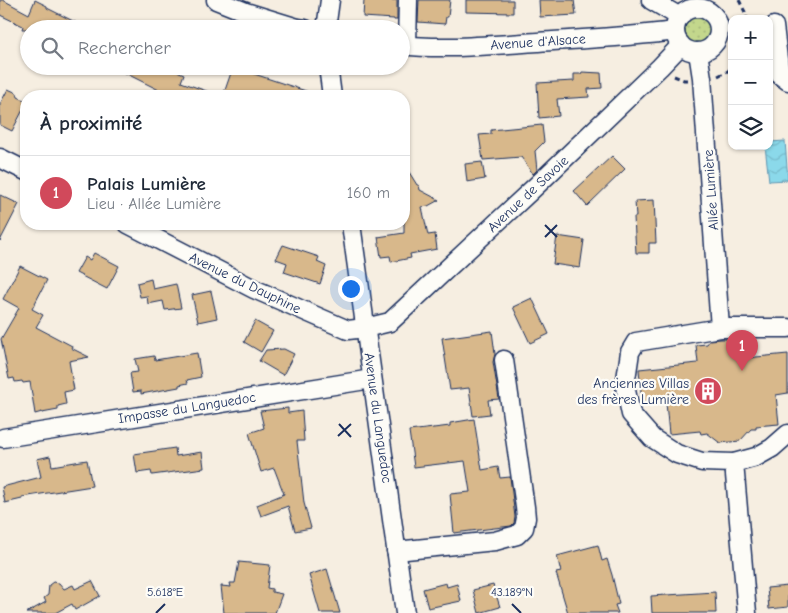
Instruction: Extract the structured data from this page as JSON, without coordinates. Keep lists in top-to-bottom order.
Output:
{
  "streets": {
    "street": [
      "Avenue d'Alsace",
      "Allée Lumière",
      "Avenue de Savoie",
      "Avenue du Dauphine",
      "Impasse du Languedoc",
      "Avenue du Languedoc"
    ]
  },
  "crossings": [
    ["Avenue d'Alsace", "Allée Lumière"],
    ["Avenue d'Alsace", "Avenue de Savoie"],
    ["Allée Lumière", "Avenue de Savoie"],
    ["Avenue de Savoie", "Avenue du Dauphine"],
    ["Avenue de Savoie", "Avenue du Languedoc"],
    ["Avenue du Dauphine", "Avenue du Languedoc"],
    ["Impasse du Languedoc", "Avenue du Languedoc"]
  ],
  "places": {
    "building": ["Anciennes Villas des frères Lumière"]
  },
  "page": {
    "map_buttons": ["+", "−"],
    "search": "Rechercher",
    "heading": "À proximité",
    "list": [
      {
        "mark": "1",
        "name": "Palais Lumière",
        "note": "Lieu · Allée Lumière",
        "value": "160 m"
      }
    ],
    "pins": "1"
  },
  "coordinates": ["43.189°N", "5.618°E"]
}
